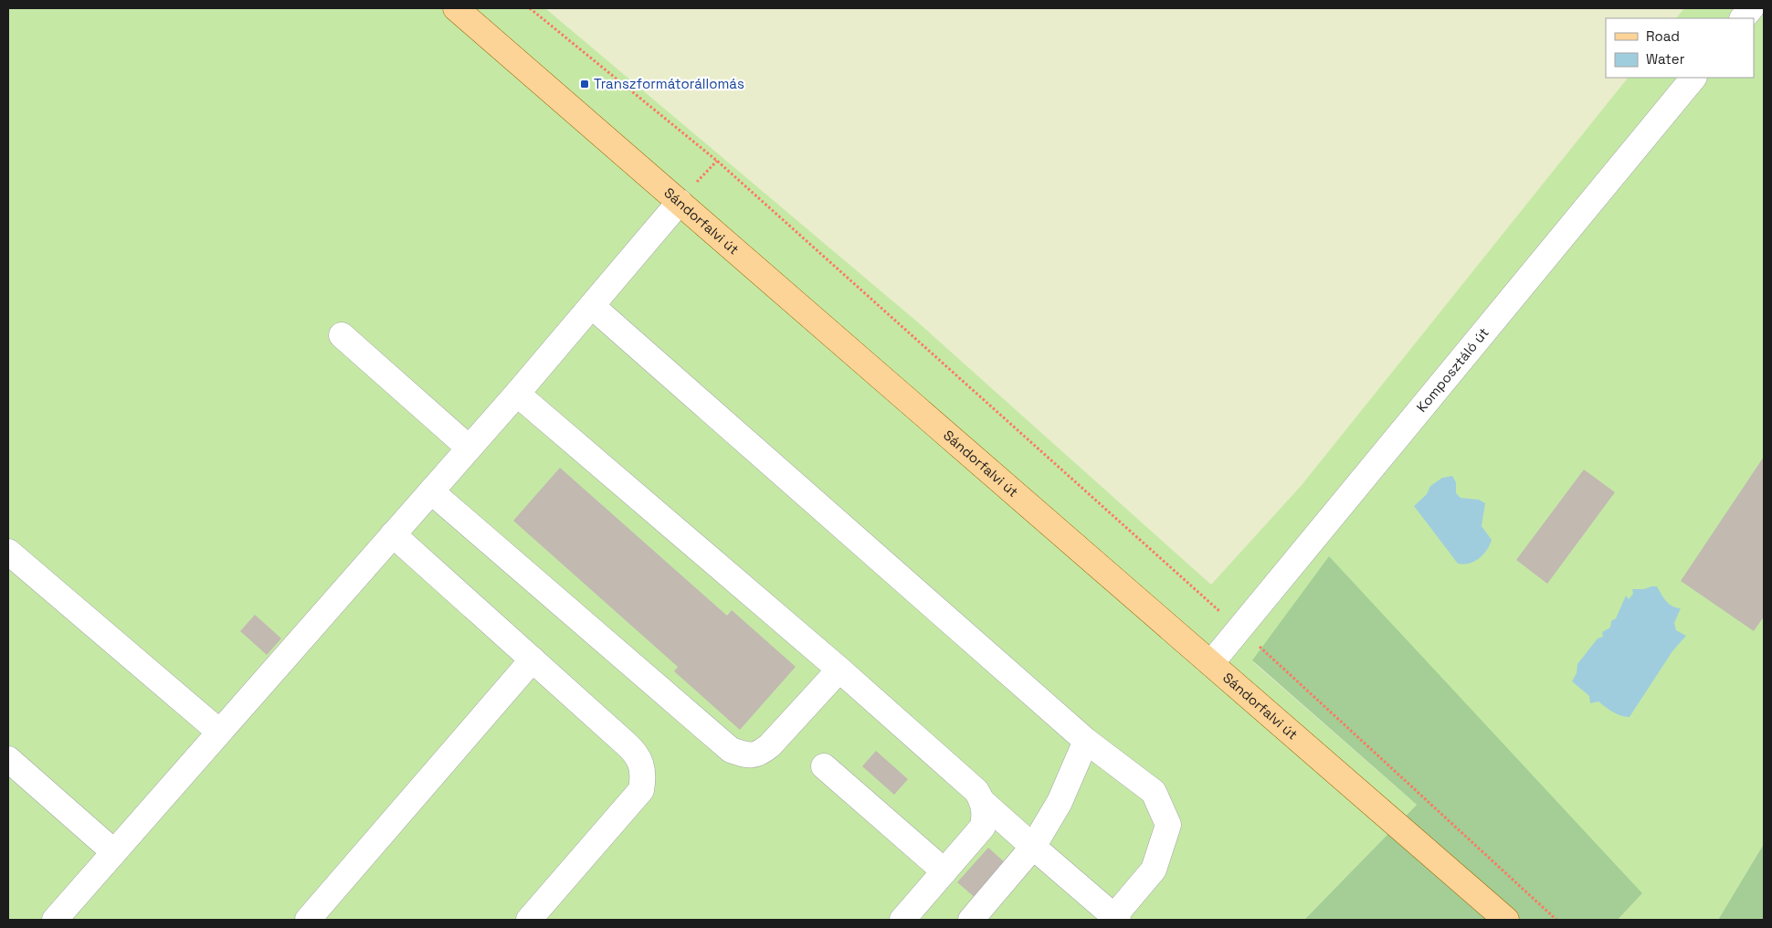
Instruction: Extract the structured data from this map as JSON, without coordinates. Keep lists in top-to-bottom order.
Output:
{
  "streets": {
    "main road": ["Sándorfalvi út"],
    "street": ["Komposztáló út"]
  },
  "crossings": [
    ["Sándorfalvi út", "Komposztáló út"]
  ],
  "places": {
    "transit": ["Transzformátorállomás"]
  },
  "legend": ["Road", "Water"]
}
